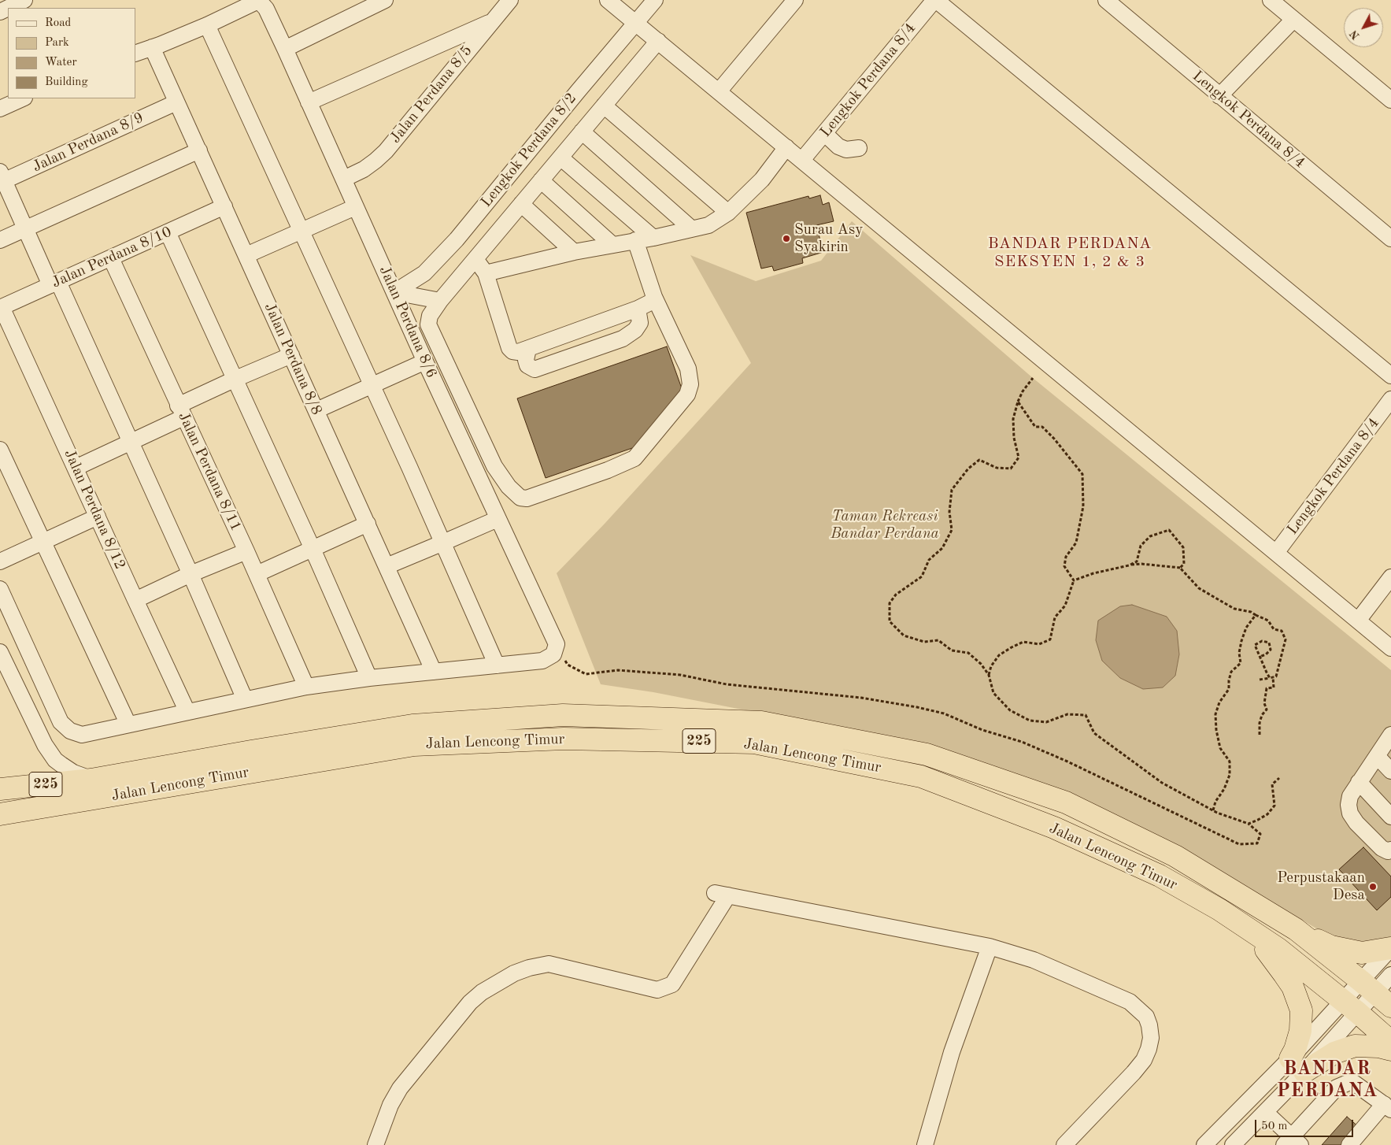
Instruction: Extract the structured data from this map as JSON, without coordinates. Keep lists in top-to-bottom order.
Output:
{
  "streets": {
    "highway": ["225", "Jalan Lencong Timur"],
    "street": [
      "Lengkok Perdana 8/4",
      "Jalan Perdana 8/5",
      "Jalan Perdana 8/9",
      "Lengkok Perdana 8/2",
      "Jalan Perdana 8/10",
      "Jalan Perdana 8/6",
      "Jalan Perdana 8/8",
      "Jalan Perdana 8/11",
      "Jalan Perdana 8/12"
    ]
  },
  "crossings": [
    ["Jalan Perdana 8/5", "Jalan Perdana 8/6"],
    ["Jalan Perdana 8/9", "Jalan Perdana 8/8"],
    ["Lengkok Perdana 8/2", "Jalan Perdana 8/6"],
    ["Jalan Perdana 8/10", "Jalan Perdana 8/8"],
    ["Jalan Perdana 8/10", "Jalan Perdana 8/11"],
    ["Jalan Perdana 8/10", "Jalan Perdana 8/12"]
  ],
  "districts": ["BANDAR PERDANA SEKSYEN 1, 2 & 3", "BANDAR PERDANA"],
  "parks": ["Taman Rekreasi Bandar Perdana"],
  "places": ["Surau Asy Syakirin", "Perpustakaan Desa"],
  "legend": [
    "Road",
    "Park",
    "Water",
    "Building"
  ],
  "scale_bar": "50 m",
  "north": "bottom left"
}
